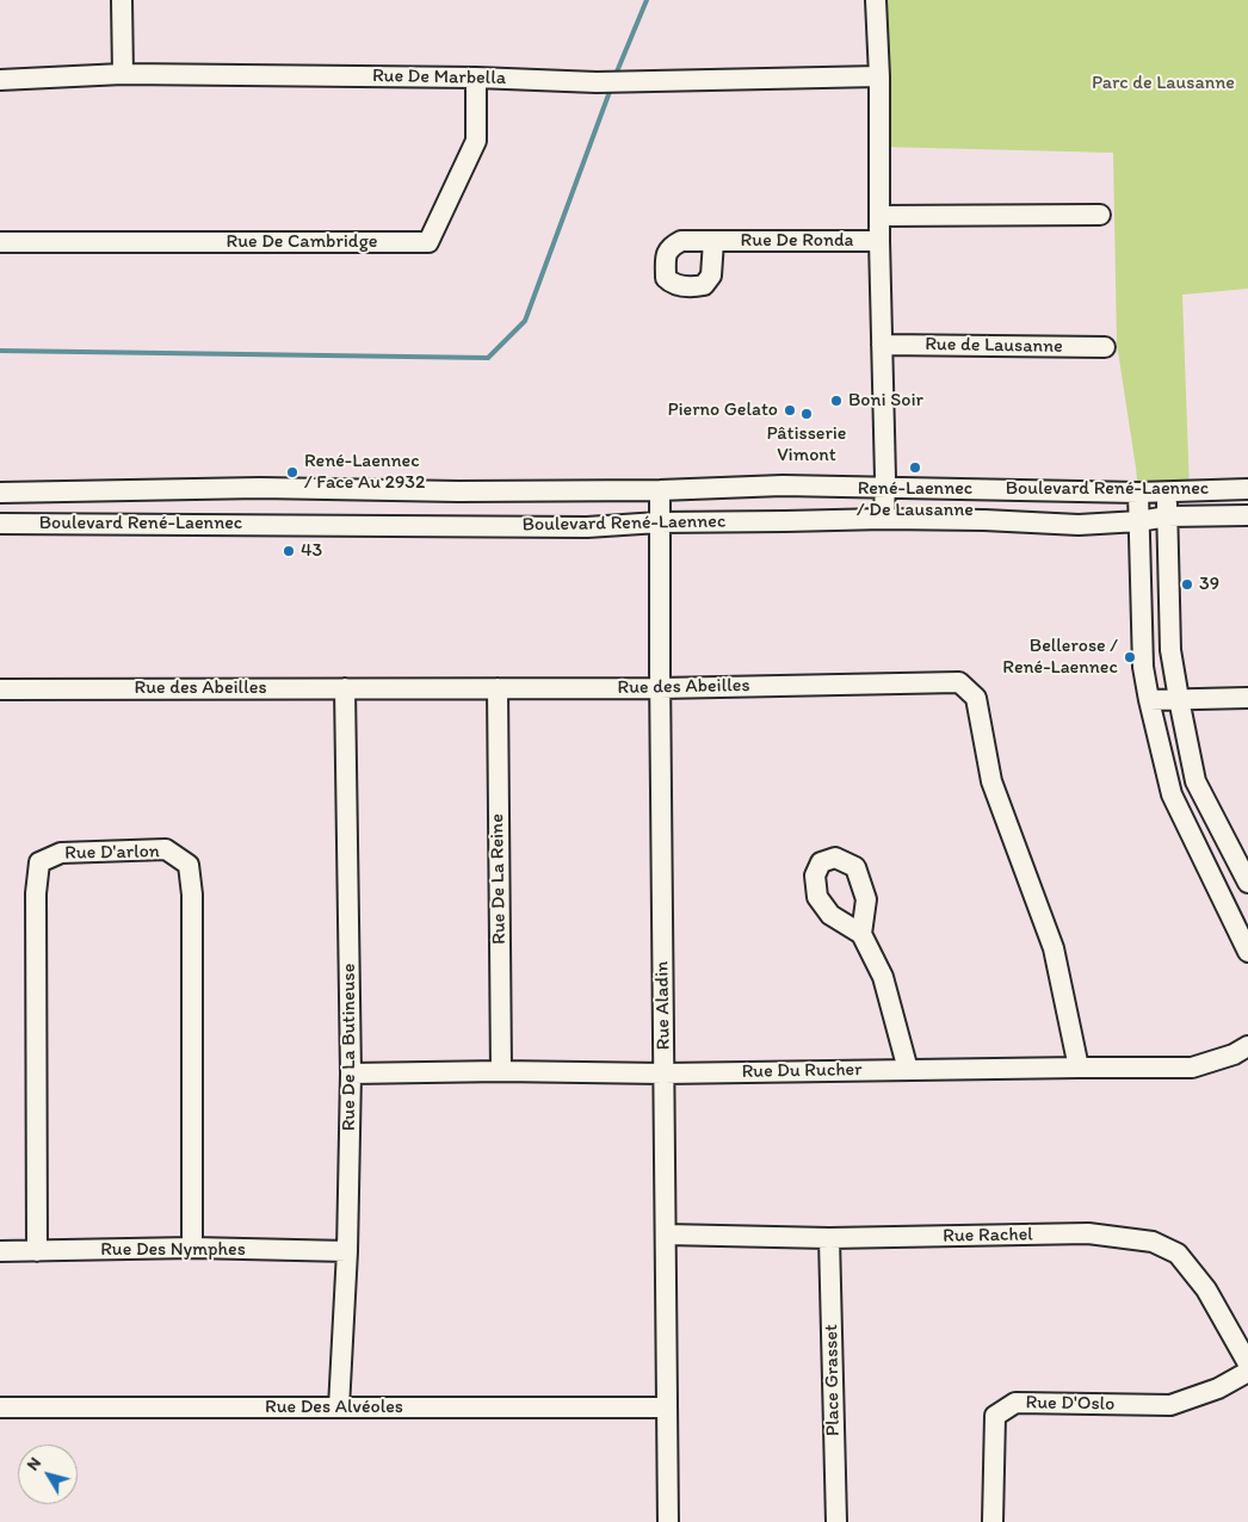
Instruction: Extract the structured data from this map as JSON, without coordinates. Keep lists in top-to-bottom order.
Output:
{
  "streets": {
    "street": [
      "Rue De Marbella",
      "Rue De Ronda",
      "Rue De Cambridge",
      "Rue de Lausanne",
      "Boulevard René-Laennec",
      "Rue des Abeilles",
      "Rue D'arlon",
      "Rue De La Reine",
      "Rue Aladin",
      "Rue De La Butineuse",
      "Rue Du Rucher",
      "Rue Rachel",
      "Rue Des Nymphes",
      "Place Grasset",
      "Rue D'Oslo",
      "Rue Des Alvéoles"
    ]
  },
  "crossings": [
    ["Rue De Marbella", "Rue De Cambridge"],
    ["Boulevard René-Laennec", "Rue Aladin"],
    ["Rue des Abeilles", "Rue De La Reine"],
    ["Rue des Abeilles", "Rue Aladin"],
    ["Rue des Abeilles", "Rue De La Butineuse"],
    ["Rue des Abeilles", "Rue Du Rucher"],
    ["Rue D'arlon", "Rue Des Nymphes"],
    ["Rue De La Reine", "Rue Du Rucher"],
    ["Rue Aladin", "Rue Du Rucher"],
    ["Rue Aladin", "Rue Rachel"],
    ["Rue Aladin", "Rue Des Alvéoles"],
    ["Rue De La Butineuse", "Rue Du Rucher"],
    ["Rue De La Butineuse", "Rue Des Nymphes"],
    ["Rue De La Butineuse", "Rue Des Alvéoles"],
    ["Rue Rachel", "Place Grasset"]
  ],
  "parks": ["Parc de Lausanne"],
  "places": [
    "Boni Soir",
    "Pierno Gelato",
    "Pâtisserie Vimont",
    "René-Laennec / De Lausanne",
    "René-Laennec / Face Au 2932",
    "43",
    "39",
    "Bellerose / René-Laennec"
  ],
  "north": "top left"
}
